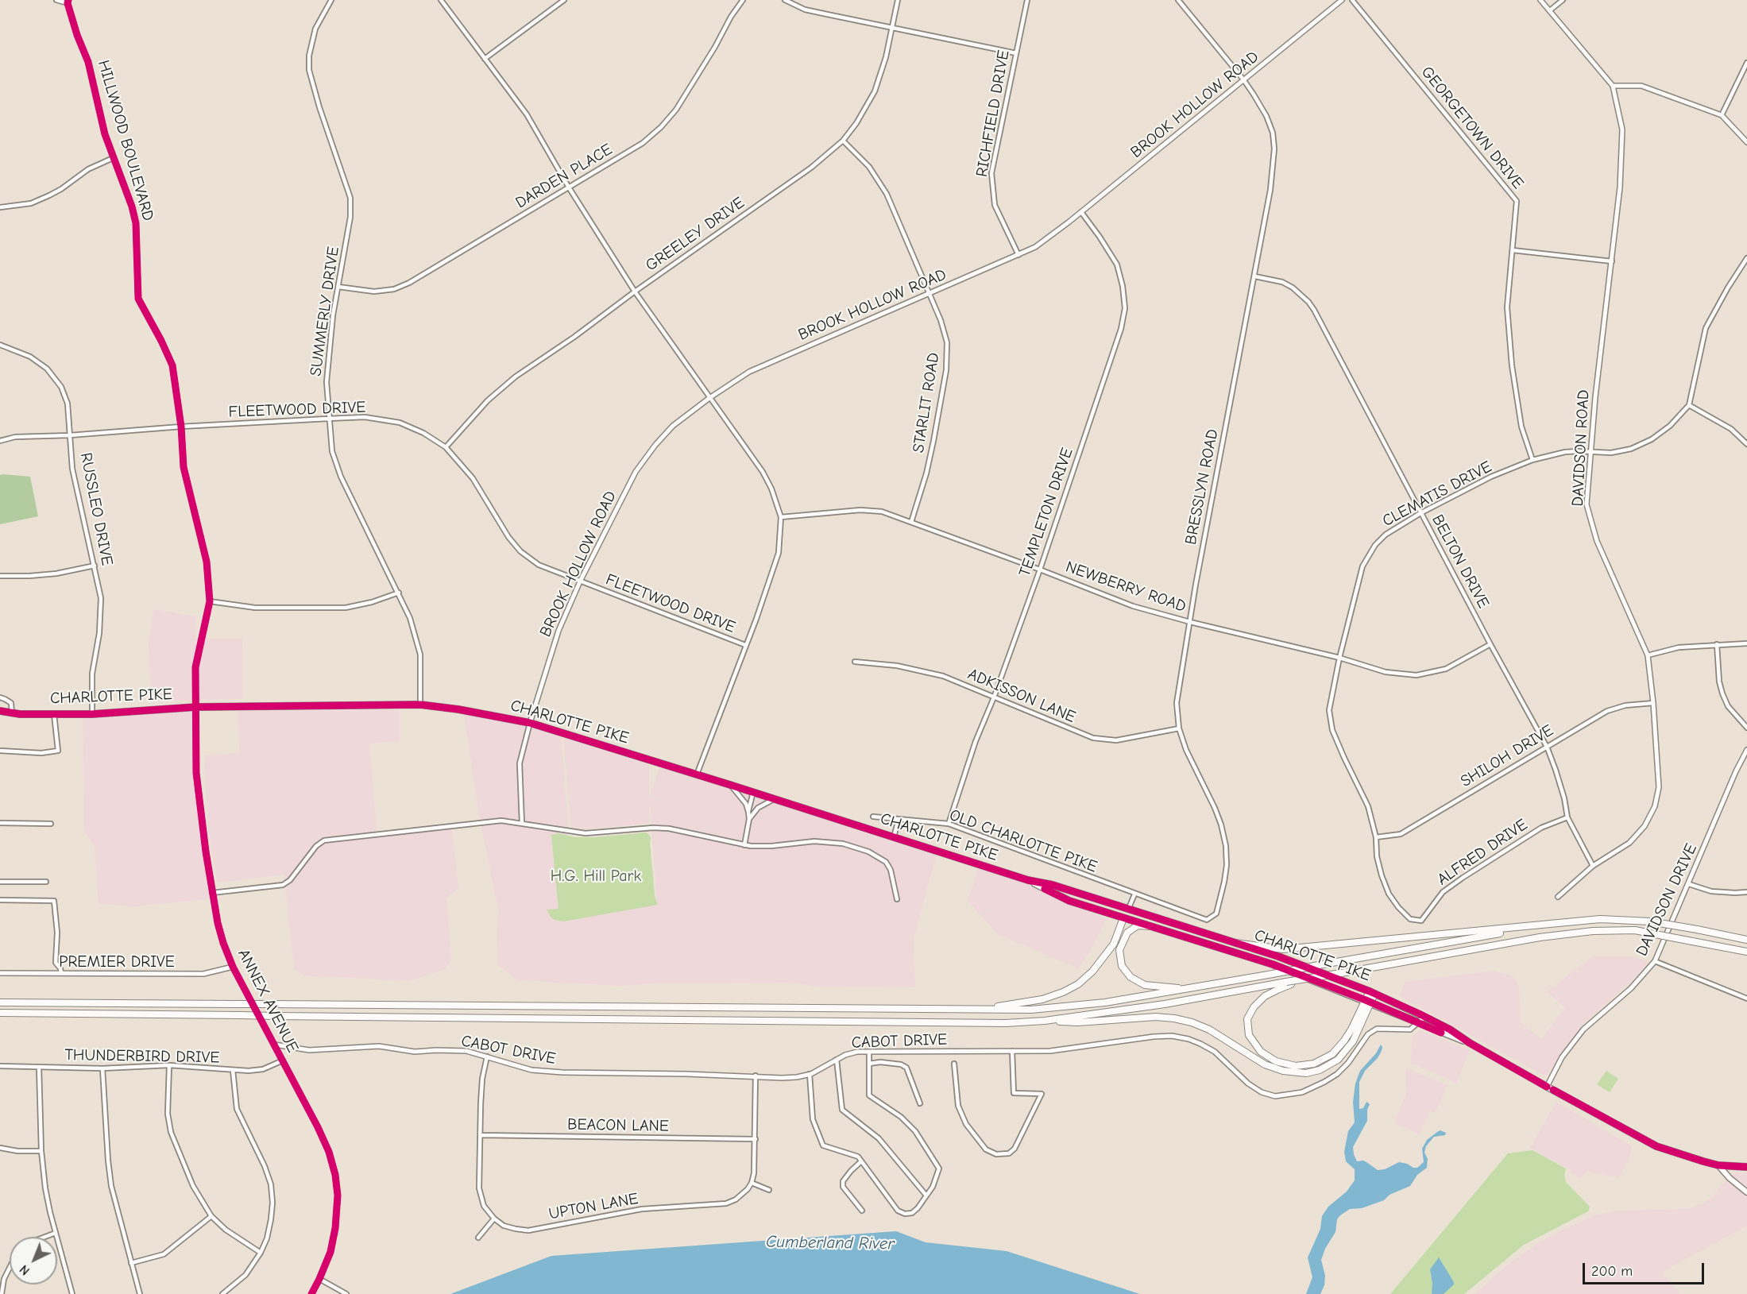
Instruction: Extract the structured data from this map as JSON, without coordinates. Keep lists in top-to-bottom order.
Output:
{
  "streets": {
    "main road": ["CHARLOTTE PIKE"],
    "street": [
      "BROOK HOLLOW ROAD",
      "RICHFIELD DRIVE",
      "GEORGETOWN DRIVE",
      "HILLWOOD BOULEVARD",
      "DARDEN PLACE",
      "GREELEY DRIVE",
      "SUMMERLY DRIVE",
      "STARLIT ROAD",
      "FLEETWOOD DRIVE",
      "DAVIDSON ROAD",
      "BRESSLYN ROAD",
      "CLEMATIS DRIVE",
      "RUSSLEO DRIVE",
      "TEMPLETON DRIVE",
      "BELTON DRIVE",
      "NEWBERRY ROAD",
      "ADKISSON LANE",
      "SHILOH DRIVE",
      "OLD CHARLOTTE PIKE",
      "ALFRED DRIVE",
      "DAVIDSON DRIVE",
      "PREMIER DRIVE",
      "ANNEX AVENUE",
      "CABOT DRIVE",
      "THUNDERBIRD DRIVE",
      "BEACON LANE",
      "UPTON LANE"
    ]
  },
  "crossings": [
    ["BROOK HOLLOW ROAD", "RICHFIELD DRIVE"],
    ["BROOK HOLLOW ROAD", "STARLIT ROAD"],
    ["BROOK HOLLOW ROAD", "FLEETWOOD DRIVE"],
    ["BROOK HOLLOW ROAD", "BRESSLYN ROAD"],
    ["BROOK HOLLOW ROAD", "TEMPLETON DRIVE"],
    ["BROOK HOLLOW ROAD", "CHARLOTTE PIKE"],
    ["GEORGETOWN DRIVE", "CLEMATIS DRIVE"],
    ["HILLWOOD BOULEVARD", "FLEETWOOD DRIVE"],
    ["HILLWOOD BOULEVARD", "CHARLOTTE PIKE"],
    ["HILLWOOD BOULEVARD", "ANNEX AVENUE"],
    ["DARDEN PLACE", "SUMMERLY DRIVE"],
    ["GREELEY DRIVE", "STARLIT ROAD"],
    ["GREELEY DRIVE", "FLEETWOOD DRIVE"],
    ["SUMMERLY DRIVE", "FLEETWOOD DRIVE"],
    ["SUMMERLY DRIVE", "CHARLOTTE PIKE"],
    ["STARLIT ROAD", "NEWBERRY ROAD"],
    ["FLEETWOOD DRIVE", "RUSSLEO DRIVE"],
    ["DAVIDSON ROAD", "CLEMATIS DRIVE"],
    ["DAVIDSON ROAD", "BELTON DRIVE"],
    ["DAVIDSON ROAD", "SHILOH DRIVE"],
    ["BRESSLYN ROAD", "BELTON DRIVE"],
    ["BRESSLYN ROAD", "NEWBERRY ROAD"],
    ["BRESSLYN ROAD", "ADKISSON LANE"],
    ["BRESSLYN ROAD", "OLD CHARLOTTE PIKE"],
    ["CLEMATIS DRIVE", "BELTON DRIVE"],
    ["CLEMATIS DRIVE", "NEWBERRY ROAD"],
    ["CLEMATIS DRIVE", "SHILOH DRIVE"],
    ["CLEMATIS DRIVE", "ALFRED DRIVE"],
    ["RUSSLEO DRIVE", "CHARLOTTE PIKE"],
    ["TEMPLETON DRIVE", "NEWBERRY ROAD"],
    ["TEMPLETON DRIVE", "ADKISSON LANE"],
    ["TEMPLETON DRIVE", "OLD CHARLOTTE PIKE"],
    ["BELTON DRIVE", "NEWBERRY ROAD"],
    ["BELTON DRIVE", "SHILOH DRIVE"],
    ["BELTON DRIVE", "ALFRED DRIVE"],
    ["CHARLOTTE PIKE", "DAVIDSON DRIVE"],
    ["CHARLOTTE PIKE", "ANNEX AVENUE"],
    ["CHARLOTTE PIKE", "CABOT DRIVE"],
    ["PREMIER DRIVE", "ANNEX AVENUE"],
    ["ANNEX AVENUE", "CABOT DRIVE"],
    ["ANNEX AVENUE", "THUNDERBIRD DRIVE"]
  ],
  "water": ["Cumberland River"],
  "parks": ["H.G. Hill Park"],
  "scale_bar": "200 m",
  "north": "bottom left"
}
